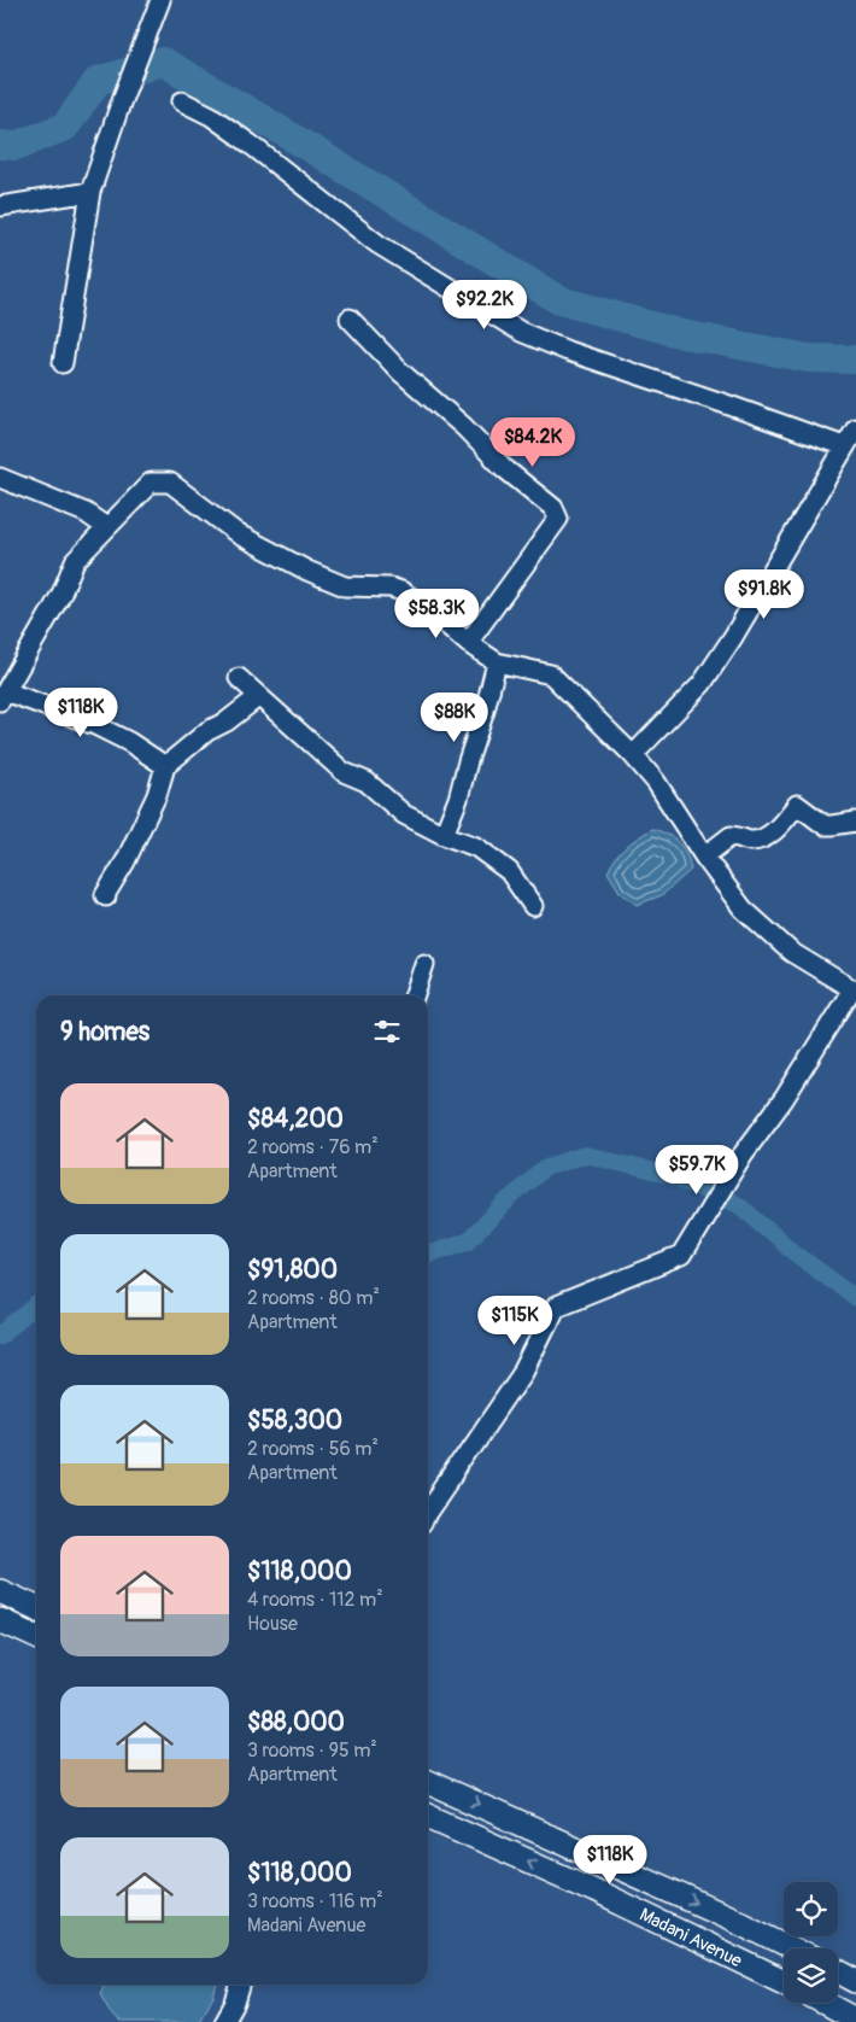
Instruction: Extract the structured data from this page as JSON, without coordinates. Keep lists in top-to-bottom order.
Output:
{
  "streets": {
    "main road": ["Madani Avenue"]
  },
  "page": {
    "price": [
      "$92.2K",
      "$84.2K",
      "$91.8K",
      "$58.3K",
      "$118K",
      "$88K",
      "$59.7K",
      "$115K",
      "$118K"
    ],
    "heading": "9 homes",
    "list": [
      {
        "name": "$84,200",
        "note": "2 rooms · 76 m² · Apartment"
      },
      {
        "name": "$91,800",
        "note": "2 rooms · 80 m² · Apartment"
      },
      {
        "name": "$58,300",
        "note": "2 rooms · 56 m² · Apartment"
      },
      {
        "name": "$118,000",
        "note": "4 rooms · 112 m² · House"
      },
      {
        "name": "$88,000",
        "note": "3 rooms · 95 m² · Apartment"
      },
      {
        "name": "$118,000",
        "note": "3 rooms · 116 m² · Madani Avenue"
      }
    ]
  }
}
